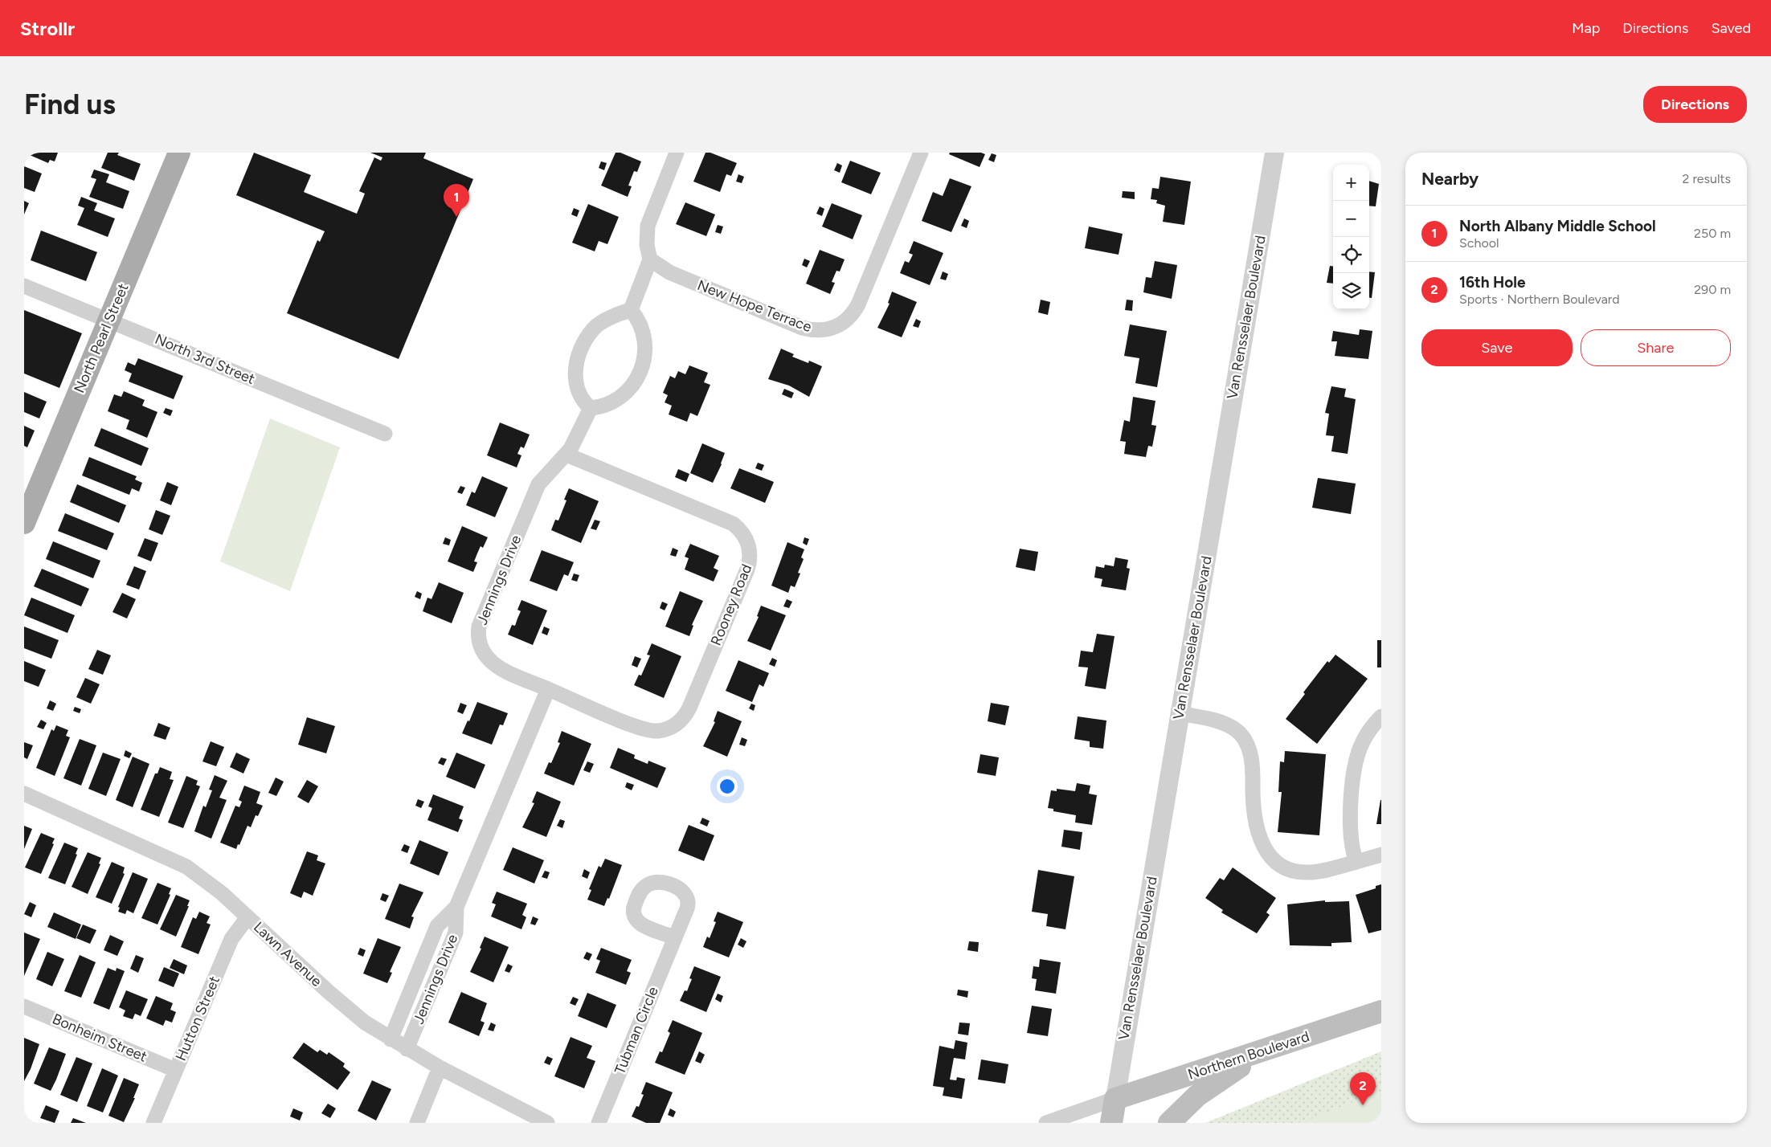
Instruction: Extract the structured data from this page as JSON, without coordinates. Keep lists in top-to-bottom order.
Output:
{
  "streets": {
    "main road": ["Van Rensselaer Boulevard", "North Pearl Street", "Northern Boulevard"],
    "street": [
      "New Hope Terrace",
      "North 3rd Street",
      "Jennings Drive",
      "Rooney Road",
      "Lawn Avenue",
      "Hutton Street",
      "Tubman Circle",
      "Bonheim Street"
    ]
  },
  "crossings": [
    ["Van Rensselaer Boulevard", "Northern Boulevard"],
    ["North Pearl Street", "North 3rd Street"],
    ["Jennings Drive", "Rooney Road"],
    ["Jennings Drive", "Lawn Avenue"],
    ["Lawn Avenue", "Hutton Street"],
    ["Hutton Street", "Bonheim Street"]
  ],
  "page": {
    "header": "Strollr",
    "nav": ["Map", "Directions", "Saved"],
    "buttons": [
      "Directions",
      ["Save", "Share"]
    ],
    "title": "Find us",
    "heading": ["Nearby", "2 results"],
    "map_buttons": ["+", "−"],
    "pins": ["1", "2"],
    "list": [
      {
        "mark": "1",
        "name": "North Albany Middle School",
        "note": "School",
        "value": "250 m"
      },
      {
        "mark": "2",
        "name": "16th Hole",
        "note": "Sports · Northern Boulevard",
        "value": "290 m"
      }
    ]
  }
}
